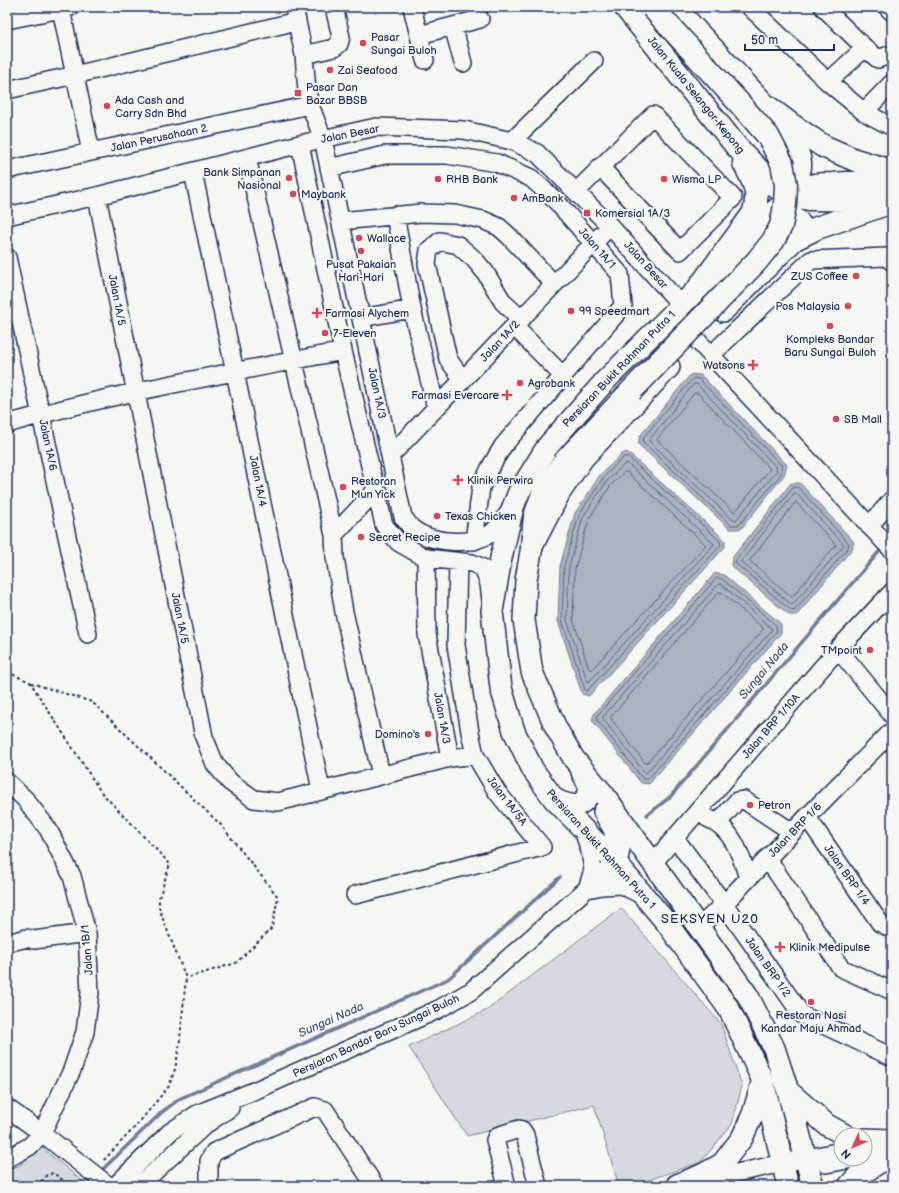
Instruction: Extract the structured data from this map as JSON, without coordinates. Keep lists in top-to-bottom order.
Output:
{
  "streets": {
    "highway": ["Jalan Kuala Selangor-Kepong"],
    "main road": ["Persiaran Bukit Rahman Putra 1"],
    "street": [
      "Jalan Besar",
      "Jalan Perusahaan 2",
      "Jalan 1A/1",
      "Jalan 1A/5",
      "Jalan 1A/2",
      "Jalan 1A/3",
      "Jalan 1A/6",
      "Jalan 1A/4",
      "Jalan BRP 1/10A",
      "Jalan 1A/5A",
      "Jalan BRP 1/6",
      "Jalan BRP 1/4",
      "Jalan 1B/1",
      "Jalan BRP 1/2",
      "Persiaran Bandar Baru Sungai Buloh"
    ]
  },
  "crossings": [
    ["Jalan Besar", "Jalan 1A/5"],
    ["Jalan Besar", "Jalan 1A/2"],
    ["Jalan Besar", "Persiaran Bukit Rahman Putra 1"],
    ["Jalan Besar", "Jalan 1A/3"],
    ["Jalan Besar", "Jalan 1A/4"],
    ["Jalan Perusahaan 2", "Jalan 1A/3"],
    ["Jalan 1A/1", "Jalan 1A/2"],
    ["Jalan 1A/1", "Jalan 1A/3"],
    ["Jalan 1A/5", "Jalan 1A/3"],
    ["Jalan 1A/5", "Jalan 1A/4"],
    ["Jalan 1A/5", "Jalan 1A/5A"],
    ["Jalan 1A/2", "Jalan 1A/3"],
    ["Persiaran Bukit Rahman Putra 1", "Jalan 1A/3"],
    ["Persiaran Bukit Rahman Putra 1", "Persiaran Bandar Baru Sungai Buloh"],
    ["Jalan 1A/3", "Jalan 1A/5A"],
    ["Jalan BRP 1/10A", "Jalan BRP 1/2"],
    ["Jalan BRP 1/6", "Jalan BRP 1/4"],
    ["Jalan BRP 1/6", "Jalan BRP 1/2"]
  ],
  "districts": ["SEKSYEN U20"],
  "water": ["Sungai Nada"],
  "places": {
    "other": [
      "Pasar Sungai Buloh",
      "Zai Seafood",
      "Ada Cash and Carry Sdn Bhd",
      "Bank Simpanan Nasional",
      "RHB Bank",
      "Wisma LP",
      "Maybank",
      "AmBank",
      "Wallace",
      "Pusat Pakaian Hari-Hari",
      "ZUS Coffee",
      "Pos Malaysia",
      "99 Speedmart",
      "Kompleks Bandar Baru Sungai Buloh",
      "7-Eleven",
      "Agrobank",
      "SB Mall",
      "Restoran Mun Yick",
      "Texas Chicken",
      "Secret Recipe",
      "TMpoint",
      "Domino's",
      "Petron",
      "Restoran Nasi Kandar Maju Ahmad"
    ],
    "transit": ["Pasar Dan Bazar BBSB", "Komersial 1A/3"],
    "health": [
      "Farmasi Alychem",
      "Watsons",
      "Farmasi Evercare",
      "Klinik Perwira",
      "Klinik Medipulse"
    ]
  },
  "scale_bar": "50 m",
  "north": "bottom left"
}
